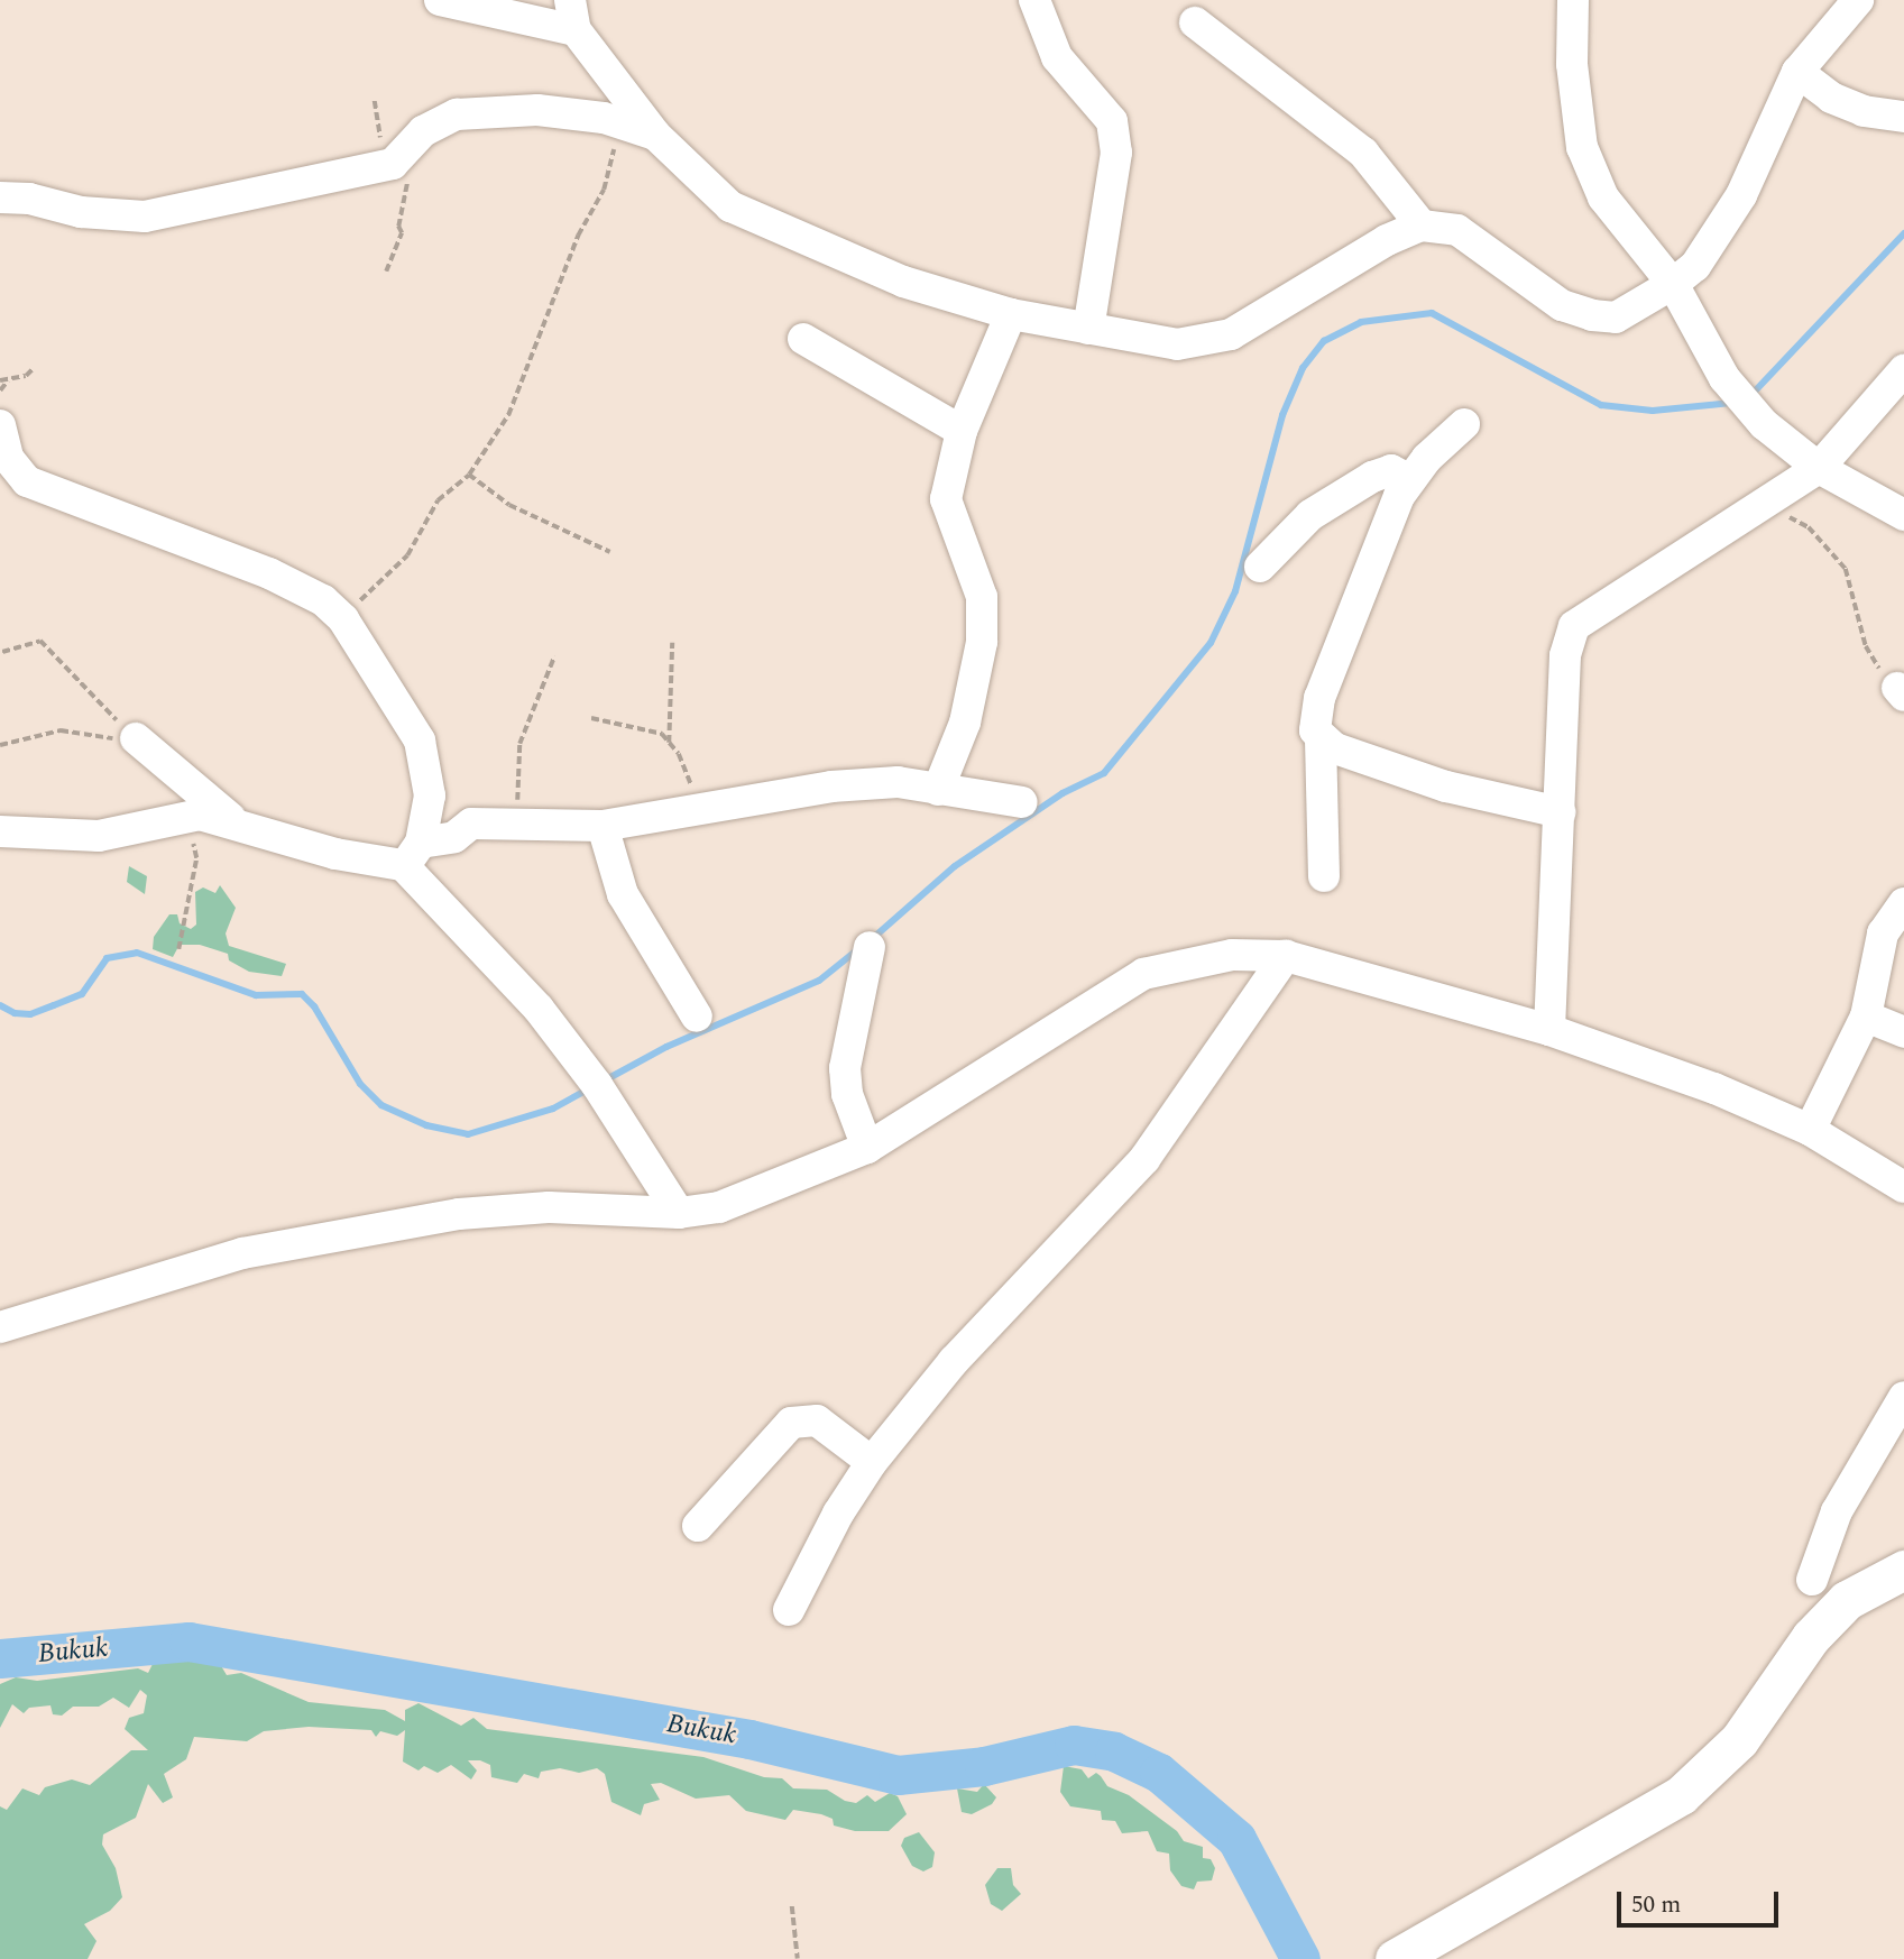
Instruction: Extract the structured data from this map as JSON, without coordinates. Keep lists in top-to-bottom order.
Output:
{
  "water": ["Bukuk"],
  "scale_bar": "50 m"
}
